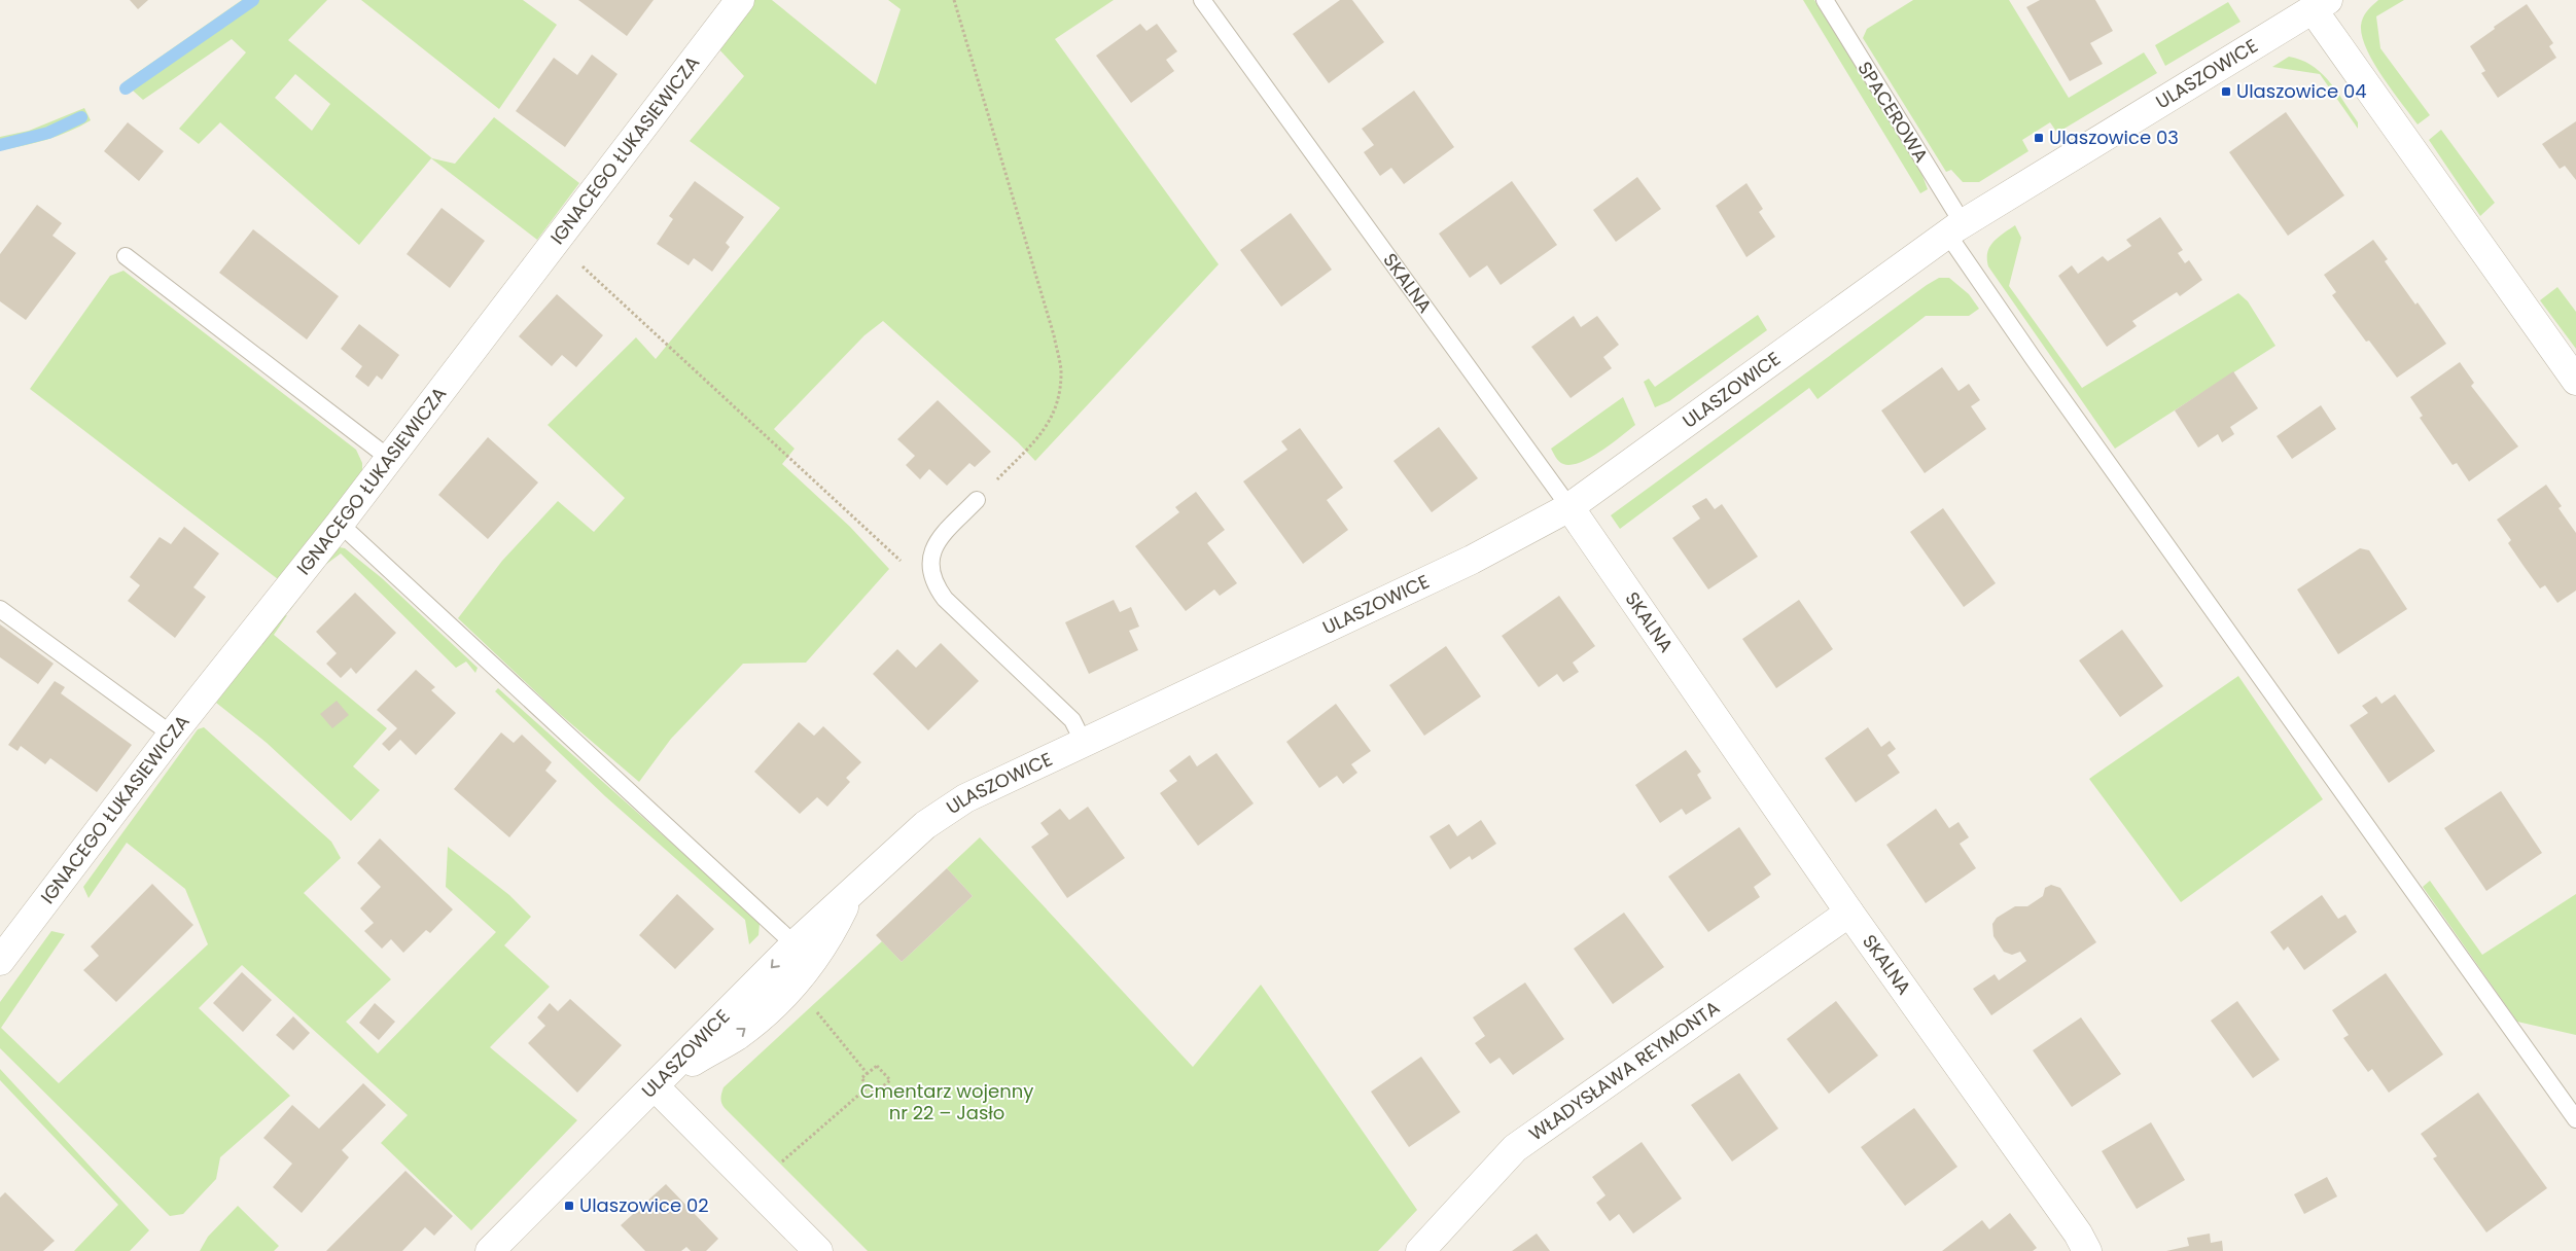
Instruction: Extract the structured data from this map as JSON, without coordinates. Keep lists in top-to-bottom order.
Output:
{
  "streets": {
    "street": [
      "ULASZOWICE",
      "IGNACEGO ŁUKASIEWICZA",
      "SKALNA",
      "WŁADYSŁAWA REYMONTA"
    ],
    "lane": ["SPACEROWA"]
  },
  "crossings": [
    ["ULASZOWICE", "SPACEROWA"],
    ["ULASZOWICE", "SKALNA"],
    ["SKALNA", "WŁADYSŁAWA REYMONTA"]
  ],
  "parks": ["Cmentarz wojenny nr 22 – Jasło"],
  "places": {
    "transit": ["Ulaszowice 04", "Ulaszowice 03", "Ulaszowice 02"]
  }
}
